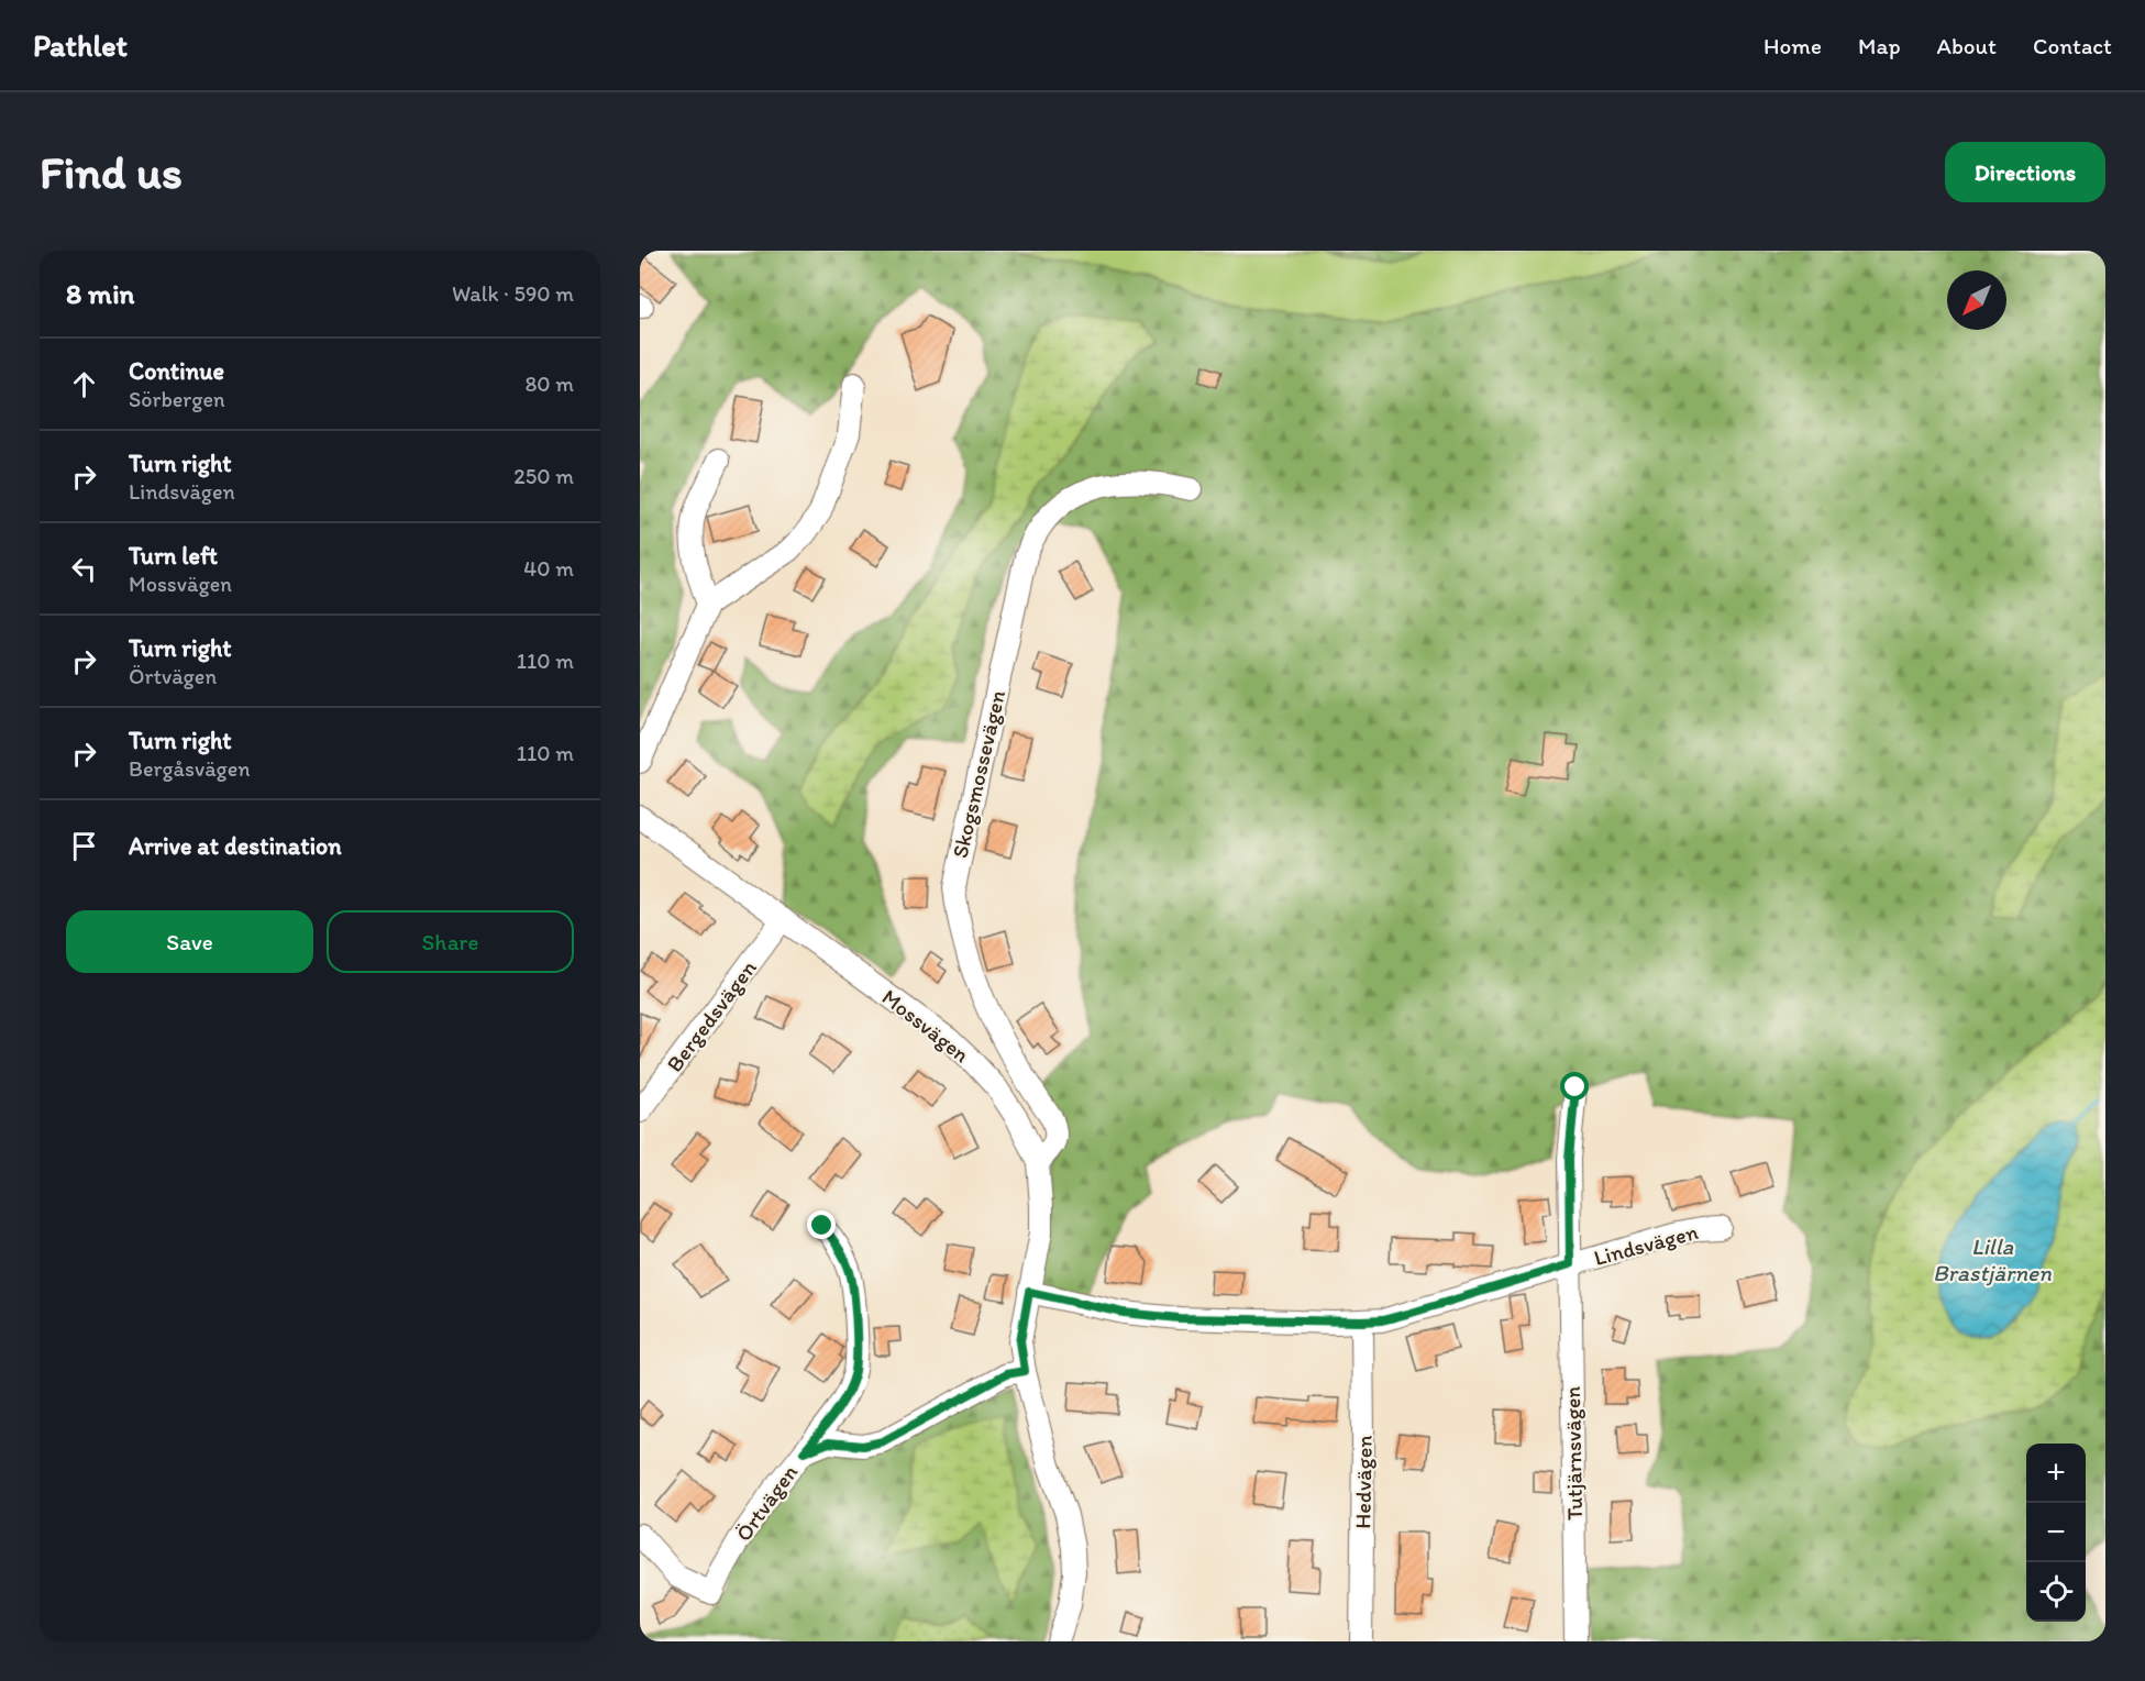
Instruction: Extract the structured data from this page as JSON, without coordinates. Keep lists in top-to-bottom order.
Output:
{
  "streets": {
    "street": [
      "Skogsmossevägen",
      "Bergedsvägen",
      "Mossvägen",
      "Lindsvägen",
      "Tutjärnsvägen",
      "Hedvägen",
      "Örtvägen"
    ]
  },
  "crossings": [
    ["Skogsmossevägen", "Mossvägen"],
    ["Bergedsvägen", "Mossvägen"],
    ["Mossvägen", "Lindsvägen"],
    ["Mossvägen", "Örtvägen"],
    ["Lindsvägen", "Tutjärnsvägen"],
    ["Lindsvägen", "Hedvägen"]
  ],
  "water": ["Lilla Brastjärnen"],
  "north": "bottom left",
  "page": {
    "header": "Pathlet",
    "nav": [
      "Home",
      "Map",
      "About",
      "Contact"
    ],
    "buttons": [
      "Directions",
      ["Save", "Share"]
    ],
    "title": "Find us",
    "heading": ["8 min", "Walk · 590 m"],
    "list": [
      ["Continue", "Sörbergen", "80 m"],
      ["Turn right", "Lindsvägen", "250 m"],
      ["Turn left", "Mossvägen", "40 m"],
      ["Turn right", "Örtvägen", "110 m"],
      ["Turn right", "Bergåsvägen", "110 m"],
      "Arrive at destination"
    ],
    "map_buttons": ["+", "−"]
  }
}
